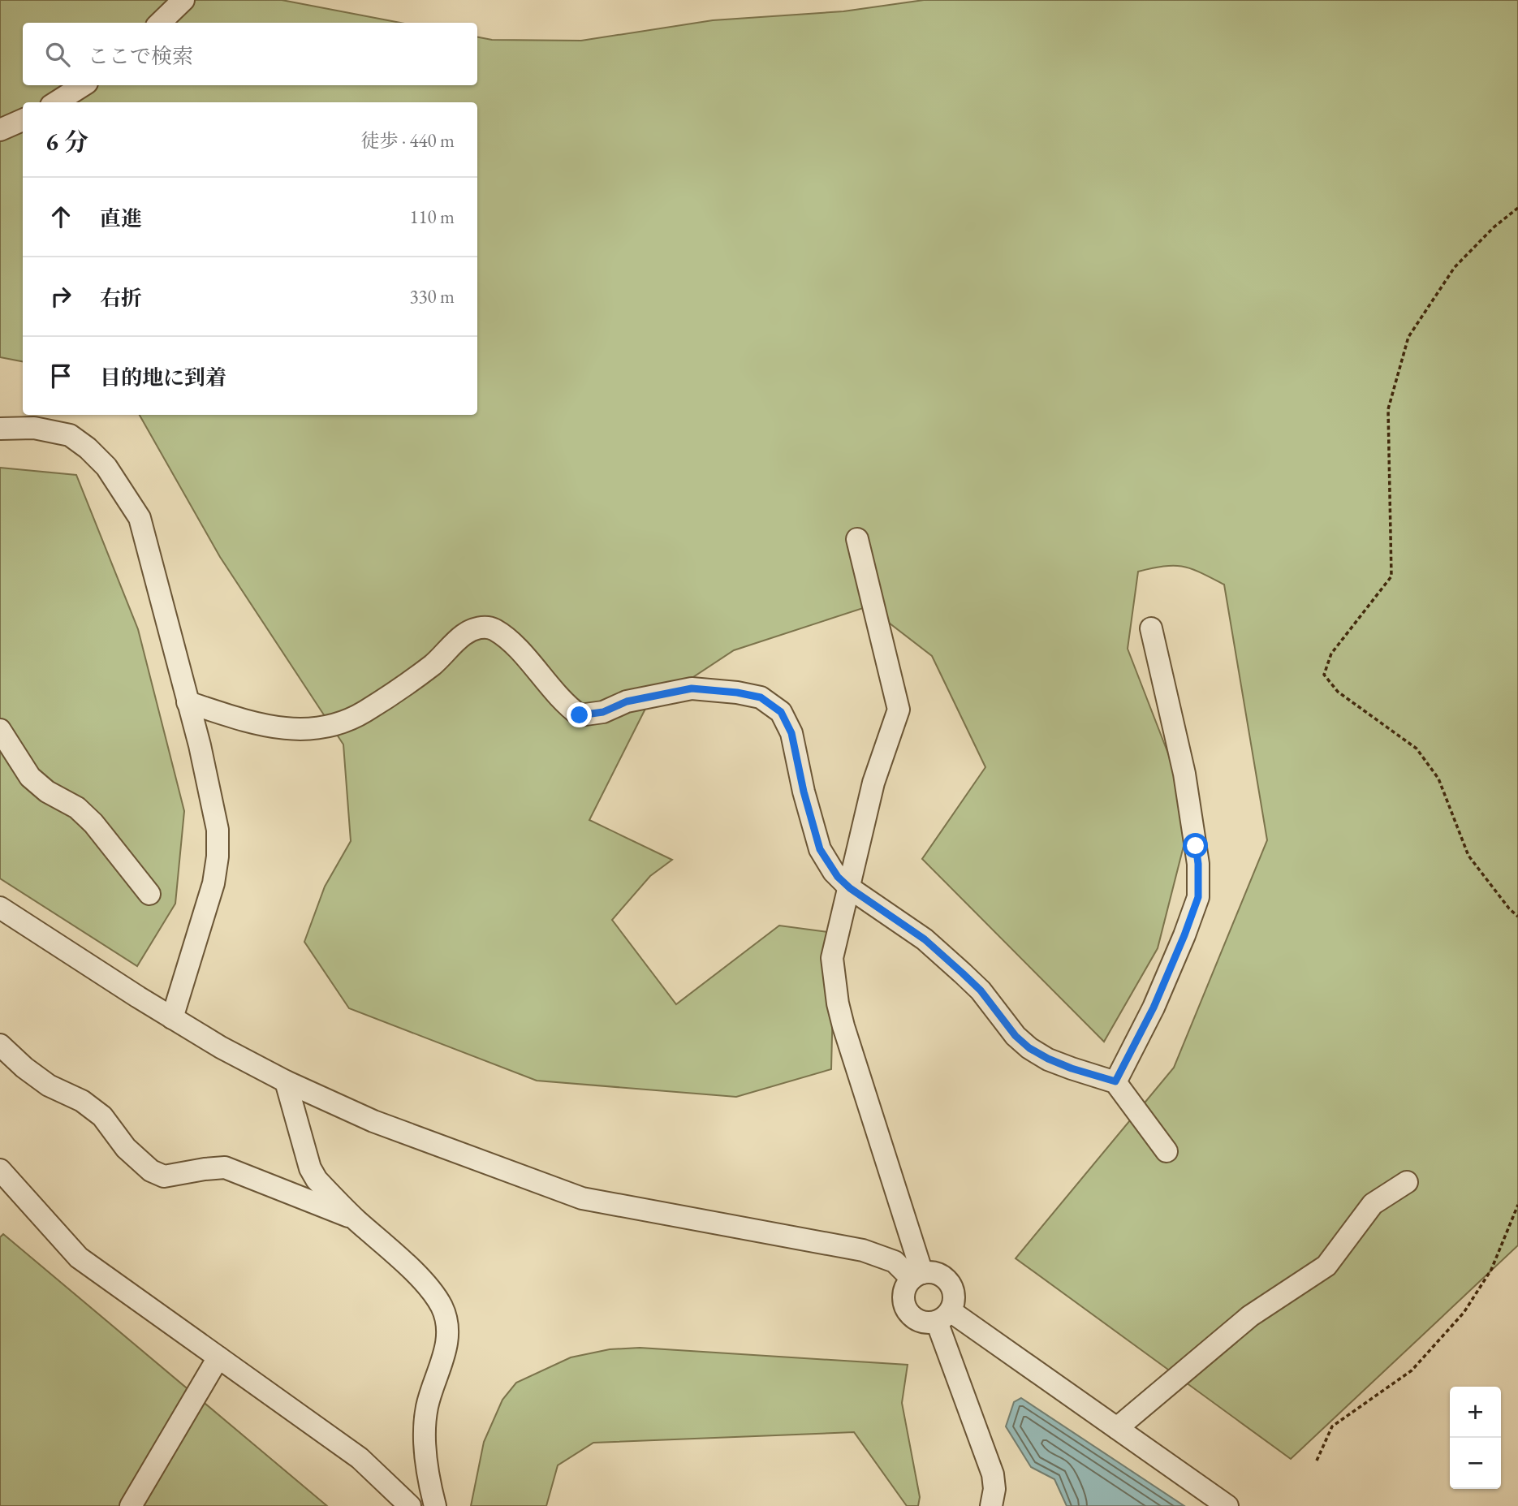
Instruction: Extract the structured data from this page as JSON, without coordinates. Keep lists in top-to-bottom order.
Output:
{
  "page": {
    "search": "ここで検索",
    "heading": ["6 分", "徒歩 · 440 m"],
    "list": [
      ["直進", "110 m"],
      ["右折", "330 m"],
      "目的地に到着"
    ],
    "map_buttons": ["+", "−"]
  }
}
